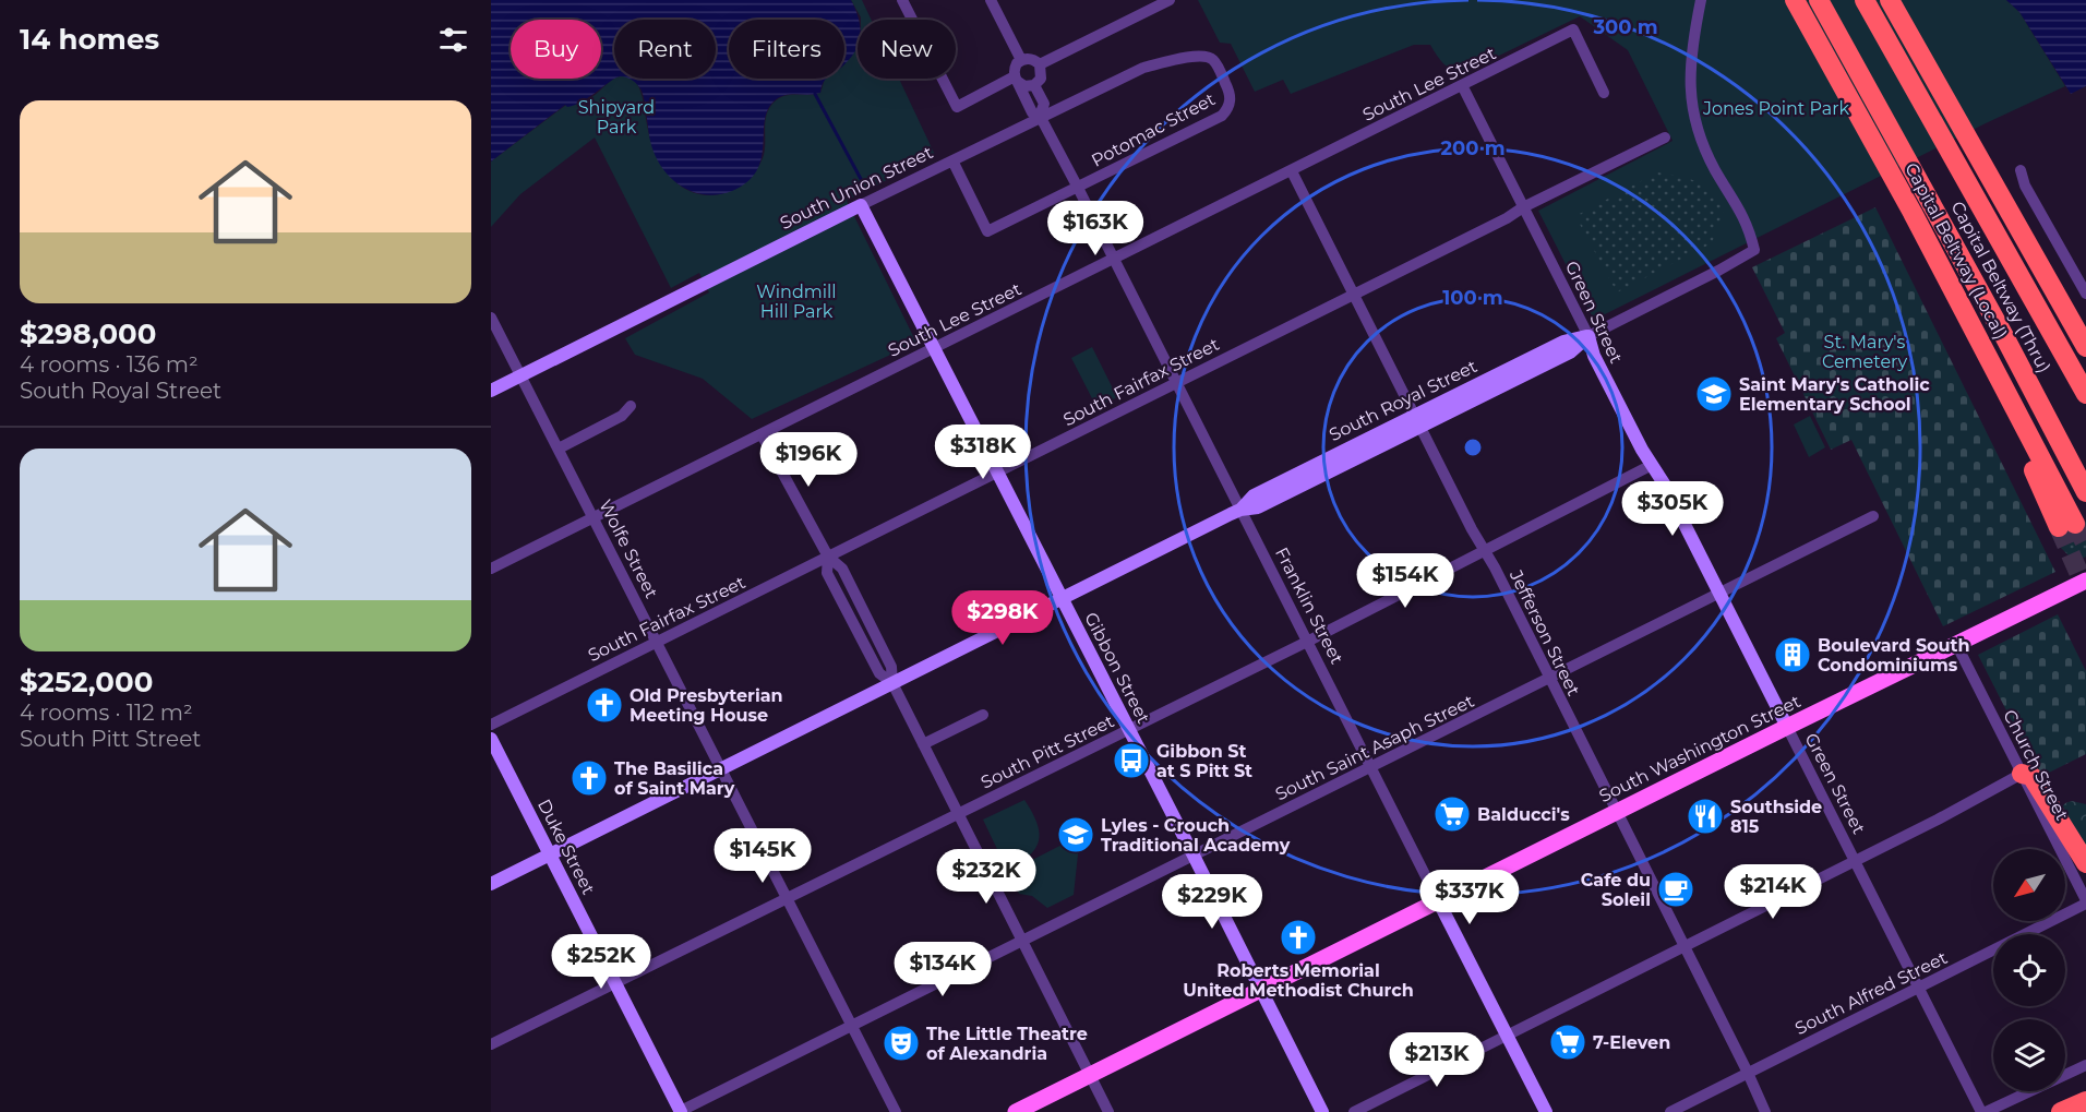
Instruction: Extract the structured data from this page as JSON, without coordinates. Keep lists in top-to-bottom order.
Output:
{
  "streets": {
    "highway": ["Capital Beltway (Local)", "Capital Beltway (Thru)"],
    "main road": ["South Washington Street"],
    "street": [
      "South Lee Street",
      "Potomac Street",
      "South Union Street",
      "Green Street",
      "South Fairfax Street",
      "South Royal Street",
      "Wolfe Street",
      "Franklin Street",
      "Jefferson Street",
      "Gibbon Street",
      "South Saint Asaph Street",
      "South Pitt Street",
      "Church Street",
      "Duke Street",
      "South Alfred Street"
    ]
  },
  "crossings": [
    ["South Lee Street", "Green Street"],
    ["South Lee Street", "Wolfe Street"],
    ["South Lee Street", "Franklin Street"],
    ["South Lee Street", "Jefferson Street"],
    ["South Lee Street", "Gibbon Street"],
    ["Potomac Street", "South Union Street"],
    ["Potomac Street", "Franklin Street"],
    ["South Union Street", "Wolfe Street"],
    ["South Union Street", "Franklin Street"],
    ["South Union Street", "Gibbon Street"],
    ["Green Street", "South Fairfax Street"],
    ["Green Street", "South Royal Street"],
    ["Green Street", "South Saint Asaph Street"],
    ["Green Street", "South Washington Street"],
    ["Green Street", "South Pitt Street"],
    ["Green Street", "South Alfred Street"],
    ["South Fairfax Street", "Wolfe Street"],
    ["South Fairfax Street", "Franklin Street"],
    ["South Fairfax Street", "Jefferson Street"],
    ["South Fairfax Street", "Gibbon Street"],
    ["South Royal Street", "Wolfe Street"],
    ["South Royal Street", "Franklin Street"],
    ["South Royal Street", "Jefferson Street"],
    ["South Royal Street", "Gibbon Street"],
    ["South Royal Street", "Duke Street"],
    ["Wolfe Street", "South Saint Asaph Street"],
    ["Wolfe Street", "South Pitt Street"],
    ["Franklin Street", "South Saint Asaph Street"],
    ["Franklin Street", "South Washington Street"],
    ["Franklin Street", "South Pitt Street"],
    ["Jefferson Street", "South Saint Asaph Street"],
    ["Jefferson Street", "South Washington Street"],
    ["Jefferson Street", "South Pitt Street"],
    ["Jefferson Street", "South Alfred Street"],
    ["Gibbon Street", "South Saint Asaph Street"],
    ["Gibbon Street", "South Washington Street"],
    ["Gibbon Street", "South Pitt Street"],
    ["South Saint Asaph Street", "Duke Street"],
    ["South Washington Street", "Church Street"],
    ["South Pitt Street", "Duke Street"],
    ["Church Street", "South Alfred Street"]
  ],
  "parks": [
    "Shipyard Park",
    "Jones Point Park",
    "Windmill Hill Park",
    "St. Mary's Cemetery"
  ],
  "places": {
    "school or university": ["Saint Mary's Catholic Elementary School", "Lyles - Crouch Traditional Academy"],
    "building": ["Boulevard South Condominiums"],
    "church": ["Old Presbyterian Meeting House", "The Basilica of Saint Mary", "Roberts Memorial United Methodist Church"],
    "bus stop": ["Gibbon St at S Pitt St"],
    "supermarket": ["Balducci's", "7-Eleven"],
    "restaurant": ["Southside 815"],
    "cafe": ["Cafe du Soleil"],
    "theatre": ["The Little Theatre of Alexandria"]
  },
  "north": "bottom left",
  "page": {
    "heading": "14 homes",
    "chip": [
      "Buy",
      "Rent",
      "Filters",
      "New"
    ],
    "list": [
      {
        "name": "$298,000",
        "note": "4 rooms · 136 m² · South Royal Street"
      },
      {
        "name": "$252,000",
        "note": "4 rooms · 112 m² · South Pitt Street"
      }
    ],
    "price": [
      "$163K",
      "$318K",
      "$196K",
      "$305K",
      "$154K",
      "$298K",
      "$145K",
      "$232K",
      "$214K",
      "$337K",
      "$229K",
      "$252K",
      "$134K",
      "$213K"
    ]
  },
  "rings": ["300 m", "200 m", "100 m"]
}
